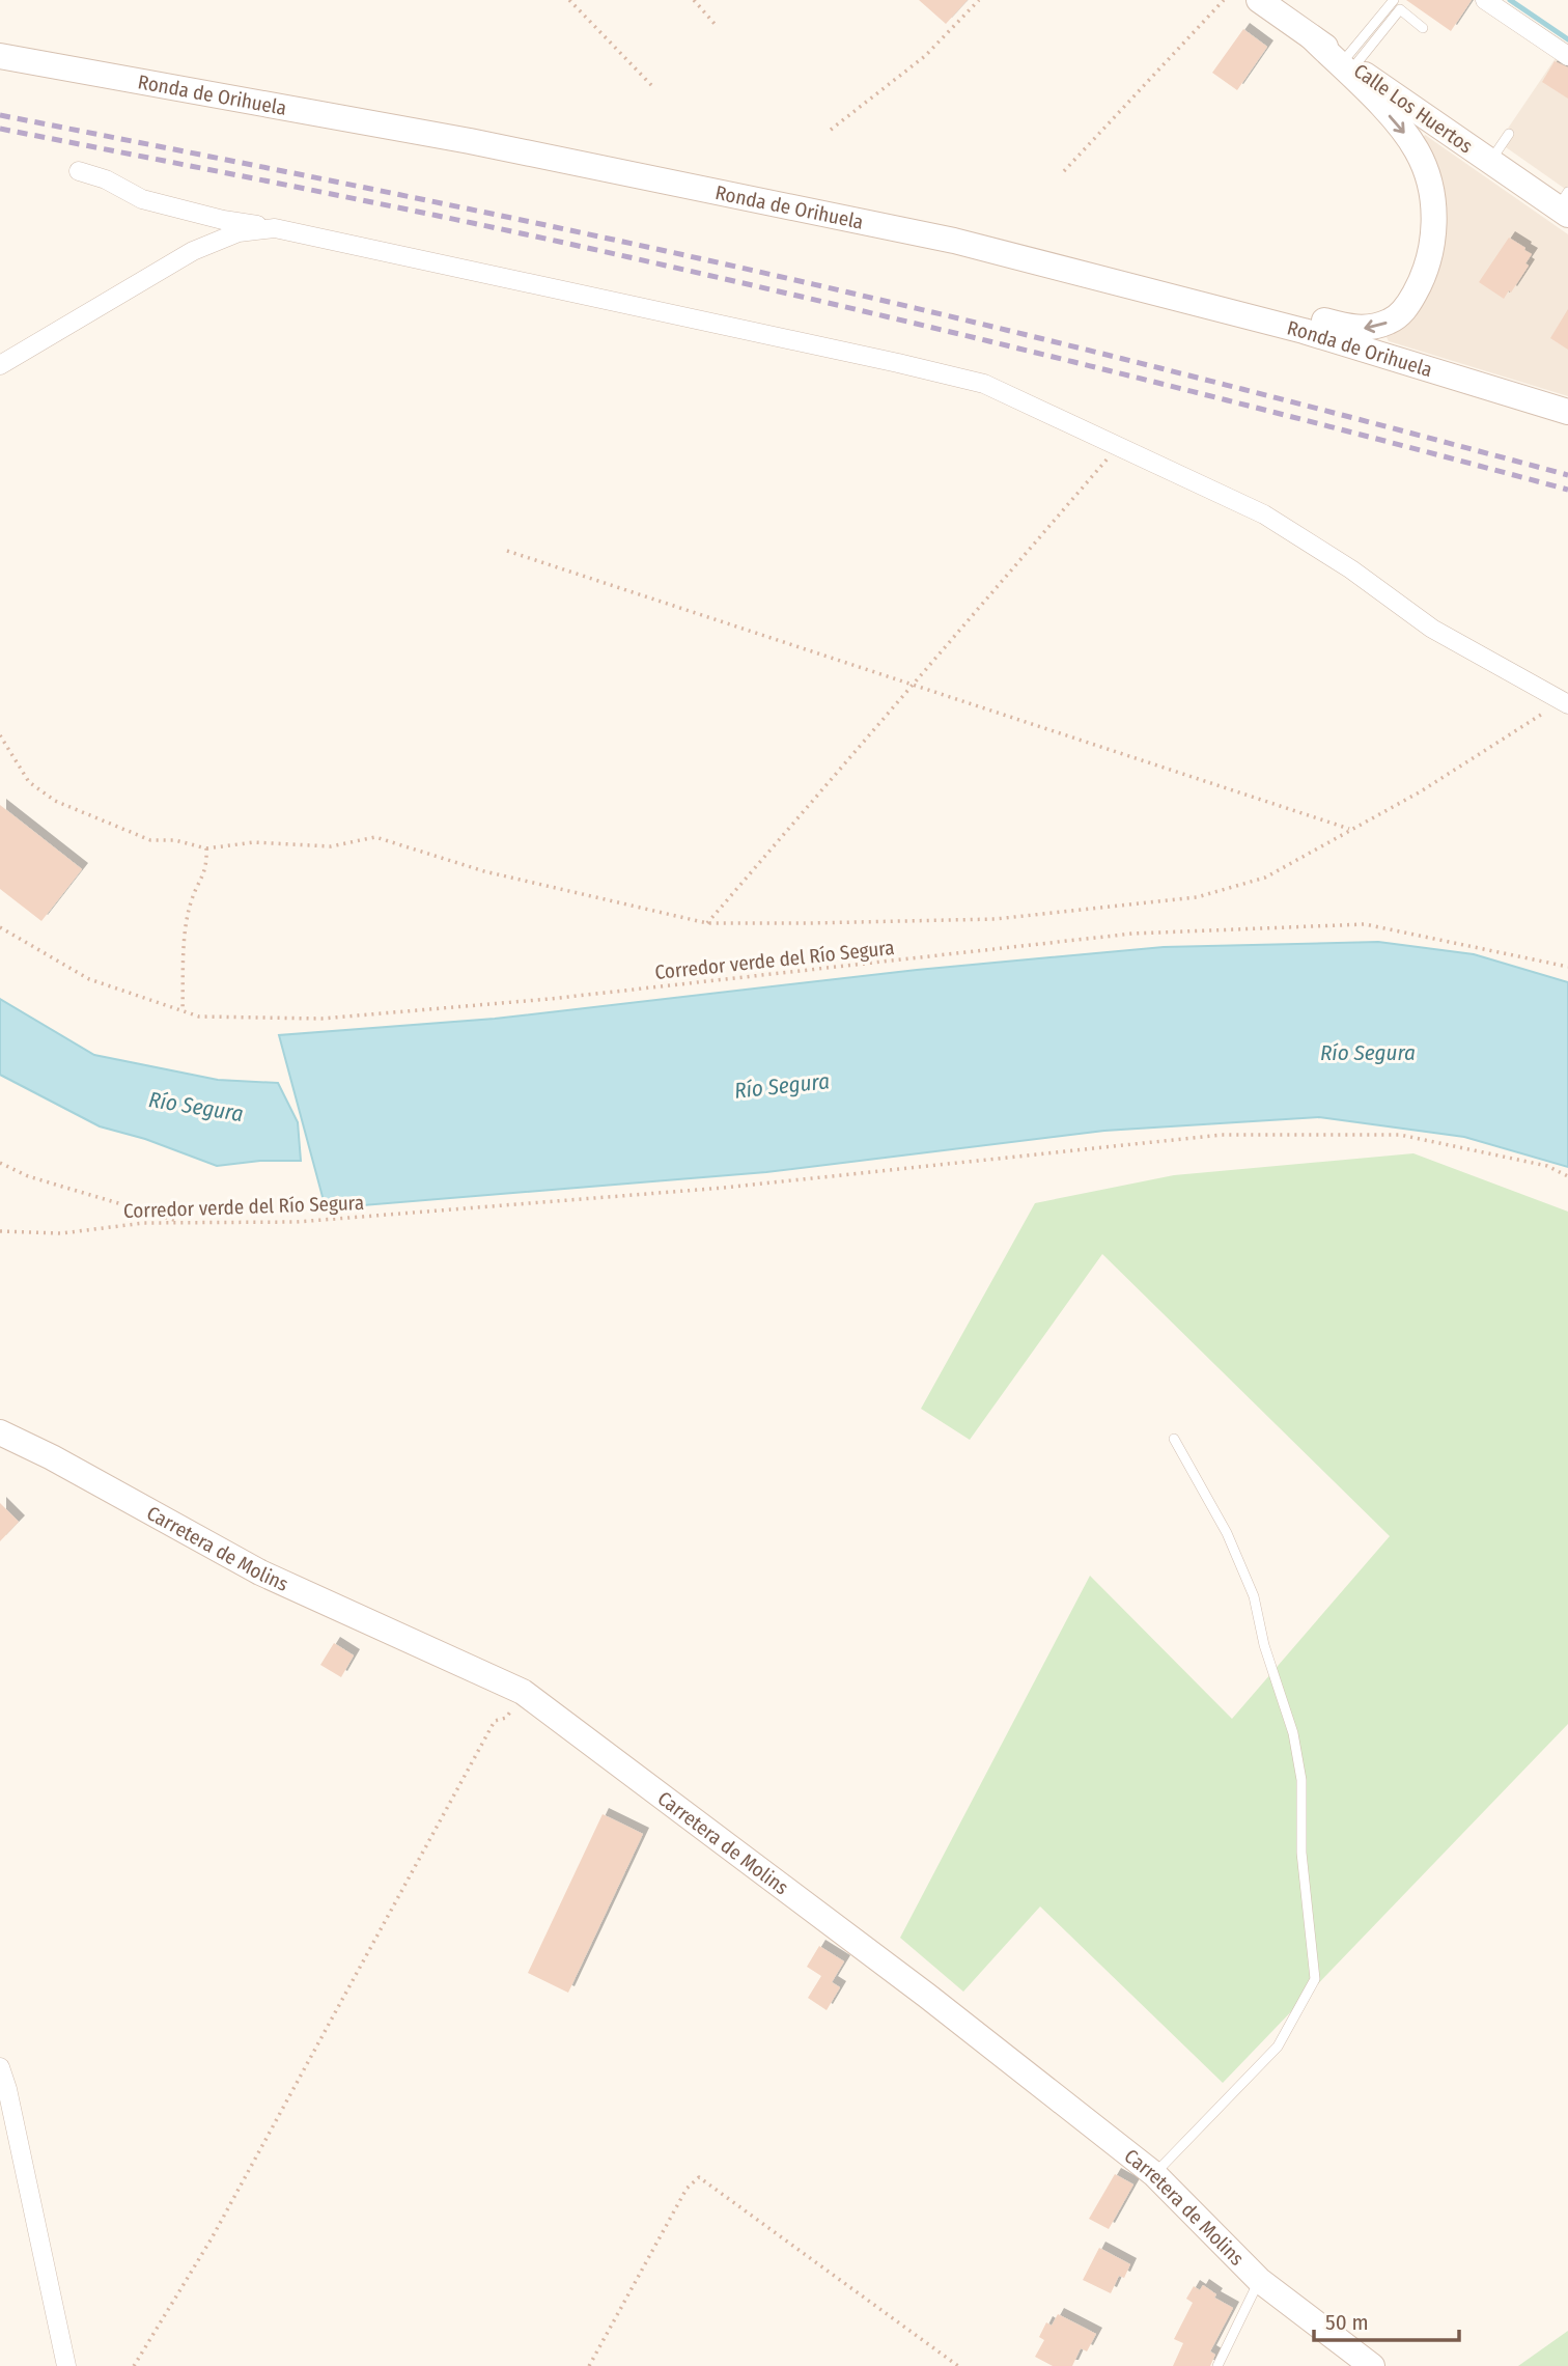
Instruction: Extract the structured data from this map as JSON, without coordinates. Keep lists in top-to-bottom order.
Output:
{
  "streets": {
    "street": ["Ronda de Orihuela", "Calle Los Huertos", "Carretera de Molins"],
    "path": ["Corredor verde del Río Segura"]
  },
  "water": ["Río Segura"],
  "scale_bar": "50 m"
}
